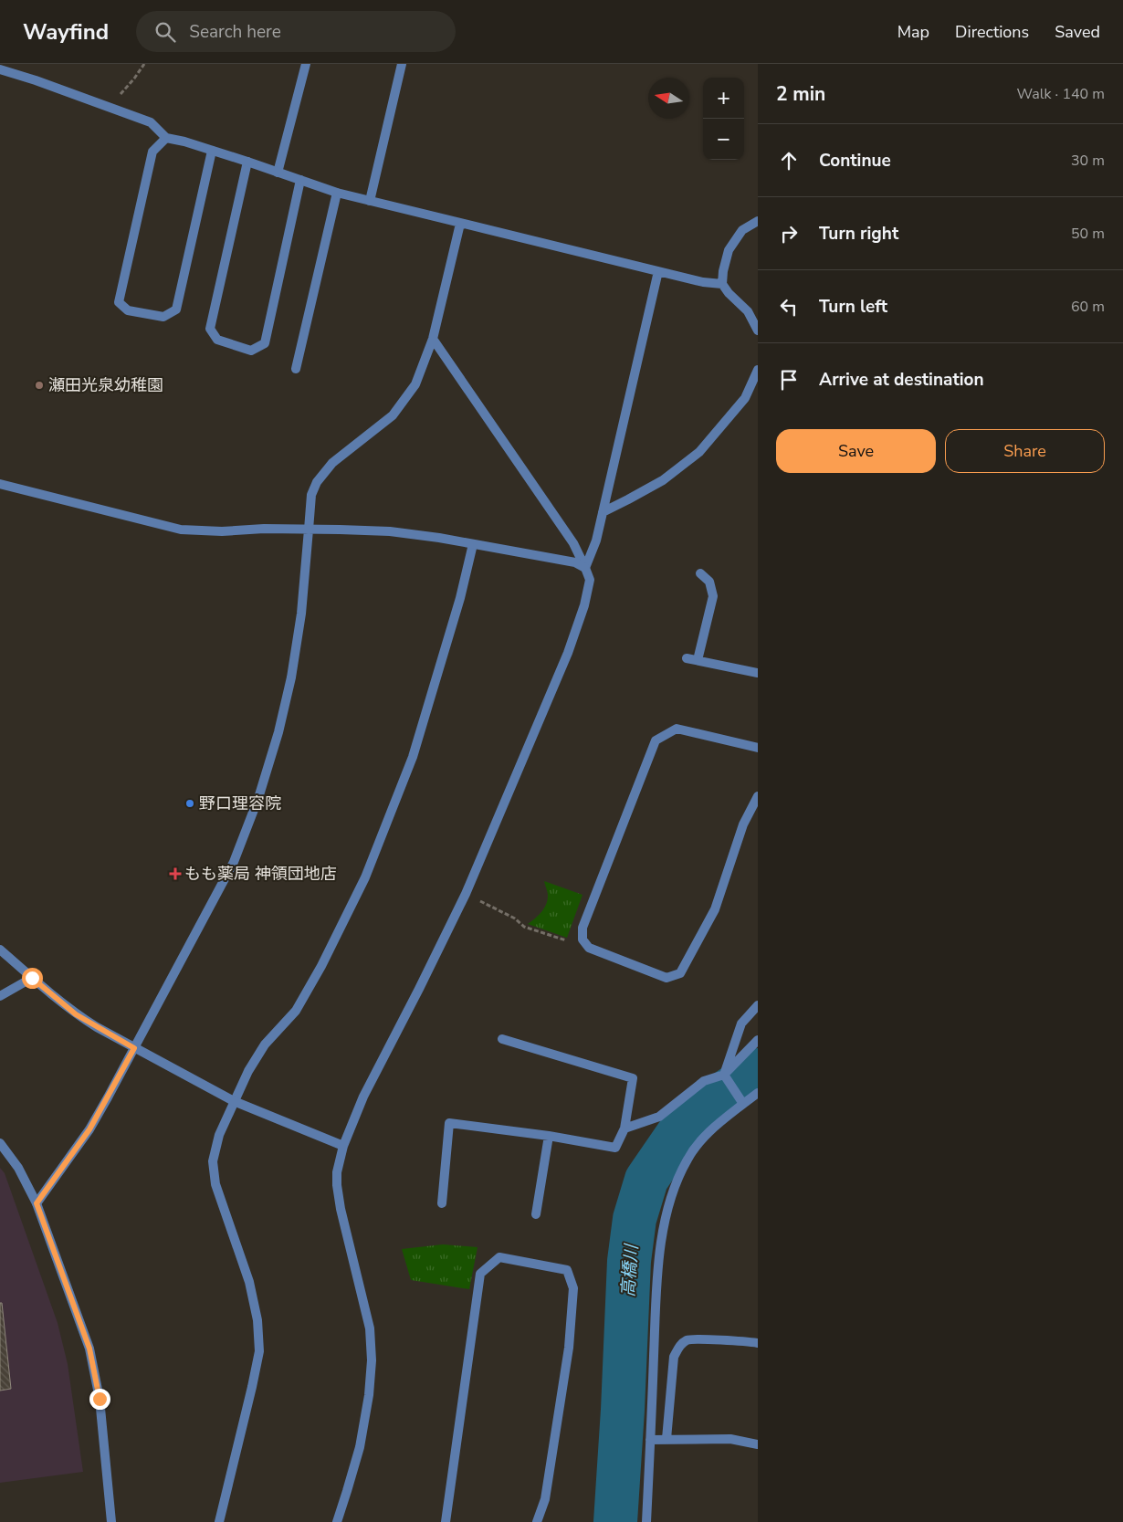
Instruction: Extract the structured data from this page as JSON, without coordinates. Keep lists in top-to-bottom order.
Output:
{
  "water": ["高橋川"],
  "places": {
    "other": ["瀬田光泉幼稚園", "野口理容院"],
    "health": ["もも薬局 神領団地店"]
  },
  "north": "left",
  "page": {
    "header": "Wayfind",
    "search": "Search here",
    "nav": ["Map", "Directions", "Saved"],
    "heading": ["2 min", "Walk · 140 m"],
    "map_buttons": ["+", "−"],
    "list": [
      ["Continue", "30 m"],
      ["Turn right", "50 m"],
      ["Turn left", "60 m"],
      "Arrive at destination"
    ],
    "buttons": ["Save", "Share"]
  }
}
